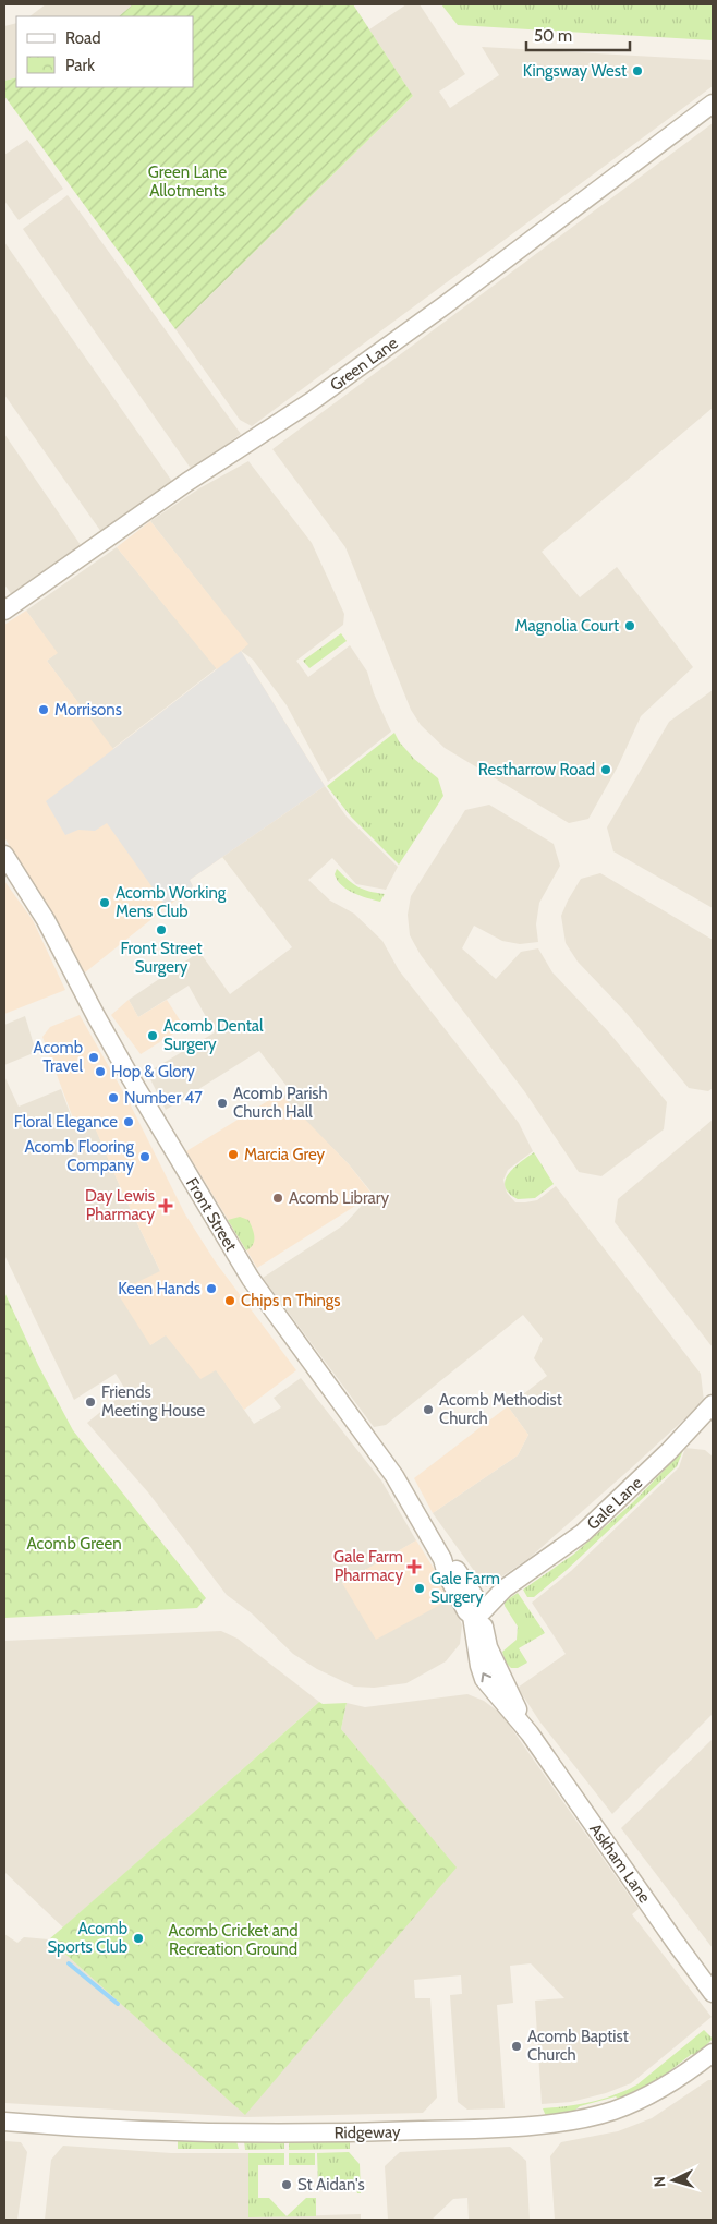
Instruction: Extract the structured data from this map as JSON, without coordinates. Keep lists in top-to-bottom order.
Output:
{
  "streets": {
    "street": [
      "Green Lane",
      "Front Street",
      "Gale Lane",
      "Askham Lane",
      "Ridgeway"
    ]
  },
  "crossings": [
    ["Front Street", "Gale Lane"],
    ["Front Street", "Askham Lane"],
    ["Gale Lane", "Askham Lane"]
  ],
  "parks": ["Green Lane Allotments", "Acomb Green", "Acomb Cricket and Recreation Ground"],
  "places": {
    "other": [
      "Kingsway West",
      "Magnolia Court",
      "Morrisons",
      "Restharrow Road",
      "Acomb Working Mens Club",
      "Front Street Surgery",
      "Acomb Dental Surgery",
      "Acomb Travel",
      "Hop & Glory",
      "Number 47",
      "Acomb Parish Church Hall",
      "Floral Elegance",
      "Marcia Grey",
      "Acomb Flooring Company",
      "Acomb Library",
      "Keen Hands",
      "Chips n Things",
      "Friends Meeting House",
      "Acomb Methodist Church",
      "Gale Farm Surgery",
      "Acomb Sports Club",
      "Acomb Baptist Church",
      "St Aidan's"
    ],
    "health": ["Day Lewis Pharmacy", "Gale Farm Pharmacy"]
  },
  "legend": ["Road", "Park"],
  "scale_bar": "50 m",
  "north": "left"
}
